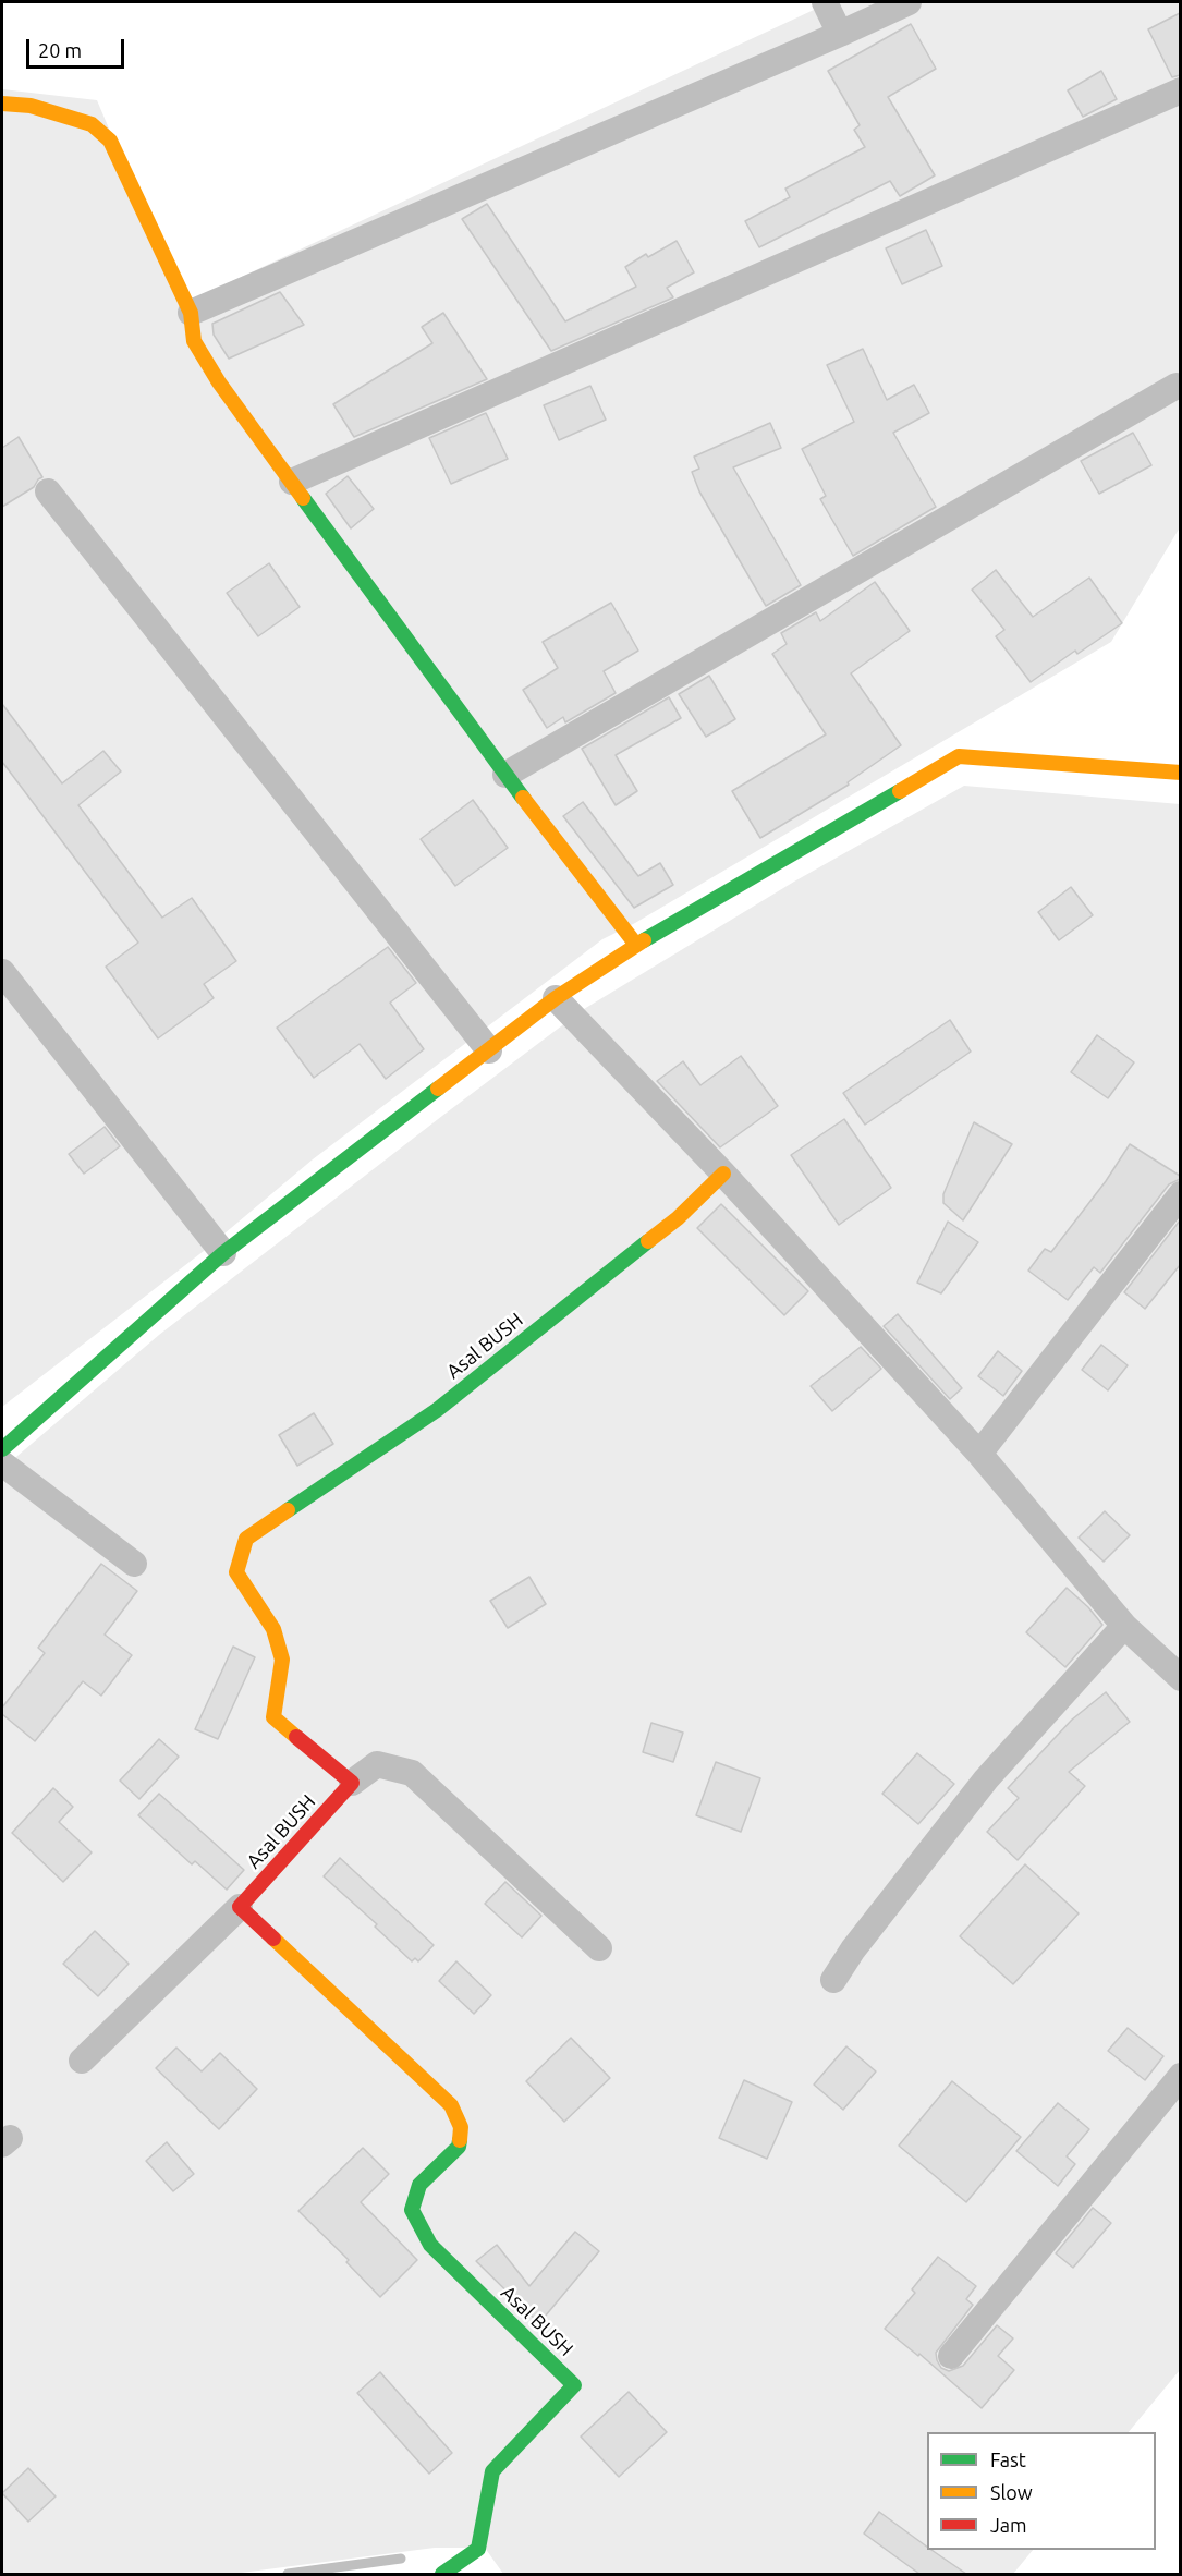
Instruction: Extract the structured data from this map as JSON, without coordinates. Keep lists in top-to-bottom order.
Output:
{
  "streets": {
    "street": ["Asal BUSH"]
  },
  "legend": ["Fast", "Slow", "Jam"],
  "scale_bar": "20 m"
}
